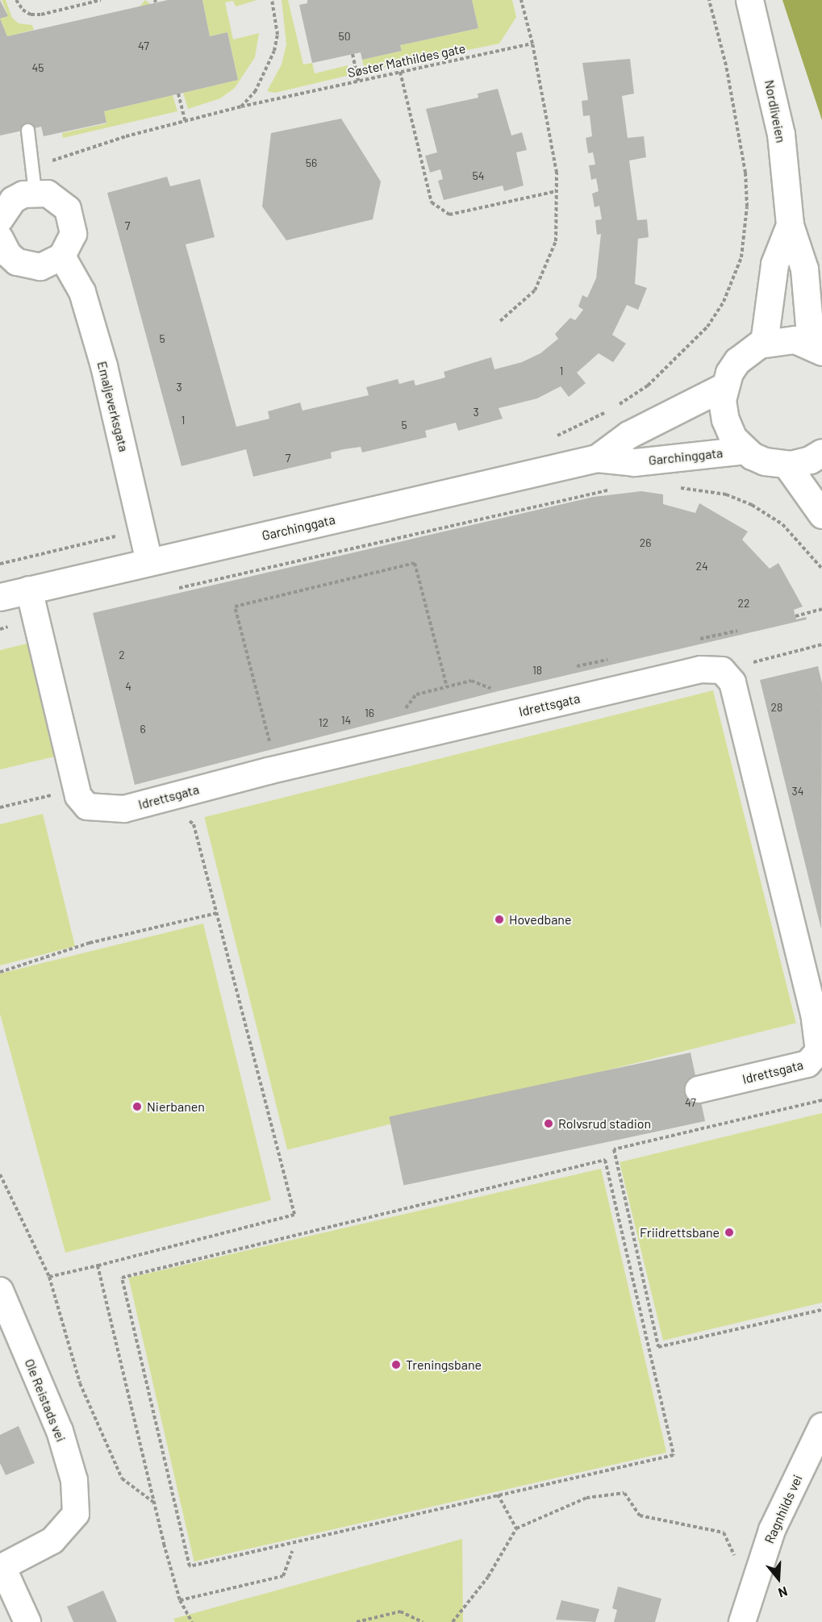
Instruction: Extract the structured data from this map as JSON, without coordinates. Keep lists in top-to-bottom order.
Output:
{
  "streets": {
    "street": [
      "Nordliveien",
      "Emaljeverksgata",
      "Garchinggata",
      "Idrettsgata",
      "Ole Reistads vei",
      "Ragnhilds vei"
    ],
    "path": ["Søster Mathildes gate"]
  },
  "crossings": [
    ["Emaljeverksgata", "Garchinggata"],
    ["Garchinggata", "Idrettsgata"]
  ],
  "places": [
    "Hovedbane",
    "Nierbanen",
    "Rolvsrud stadion",
    "Friidrettsbane",
    "Treningsbane"
  ],
  "house_numbers": [
    "50",
    "47",
    "45",
    "56",
    "54",
    "7",
    "5",
    "1",
    "3",
    "3",
    "1",
    "5",
    "7",
    "26",
    "24",
    "22",
    "2",
    "18",
    "4",
    "28",
    "16",
    "14",
    "12",
    "6",
    "34",
    "47"
  ],
  "north": "bottom"
}
